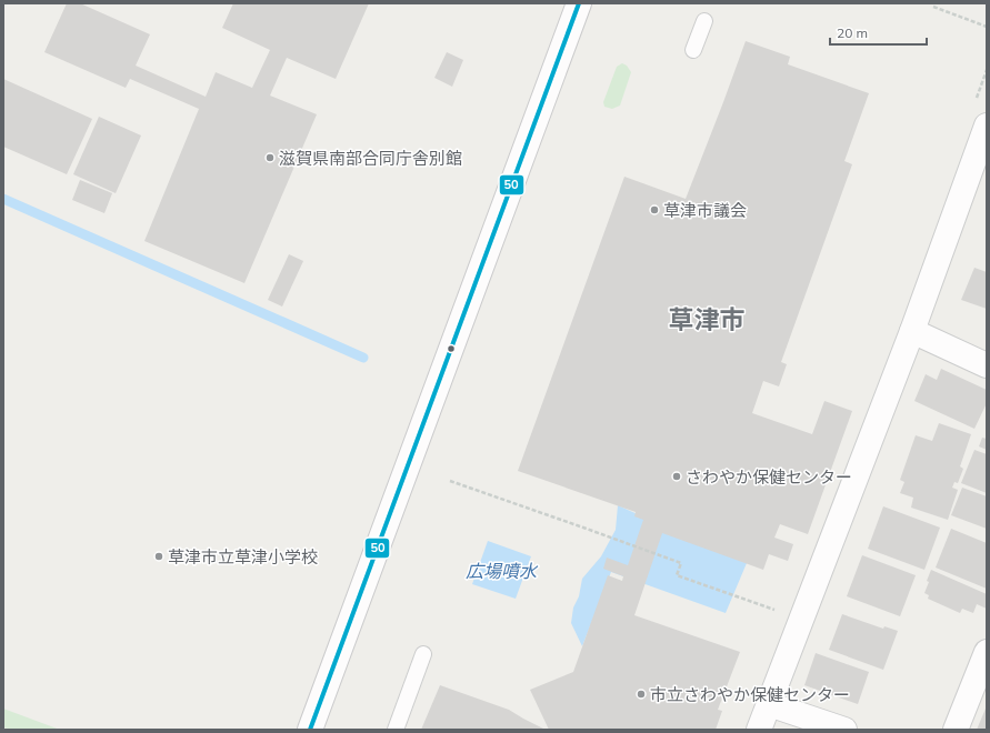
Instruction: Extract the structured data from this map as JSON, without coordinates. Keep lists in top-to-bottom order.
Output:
{
  "districts": ["草津市"],
  "water": ["広場噴水"],
  "places": [
    "滋賀県南部合同庁舎別館",
    "草津市議会",
    "さわやか保健センター",
    "草津市立草津小学校",
    "市立さわやか保健センター"
  ],
  "lines": ["transit line 50"],
  "scale_bar": "20 m"
}
